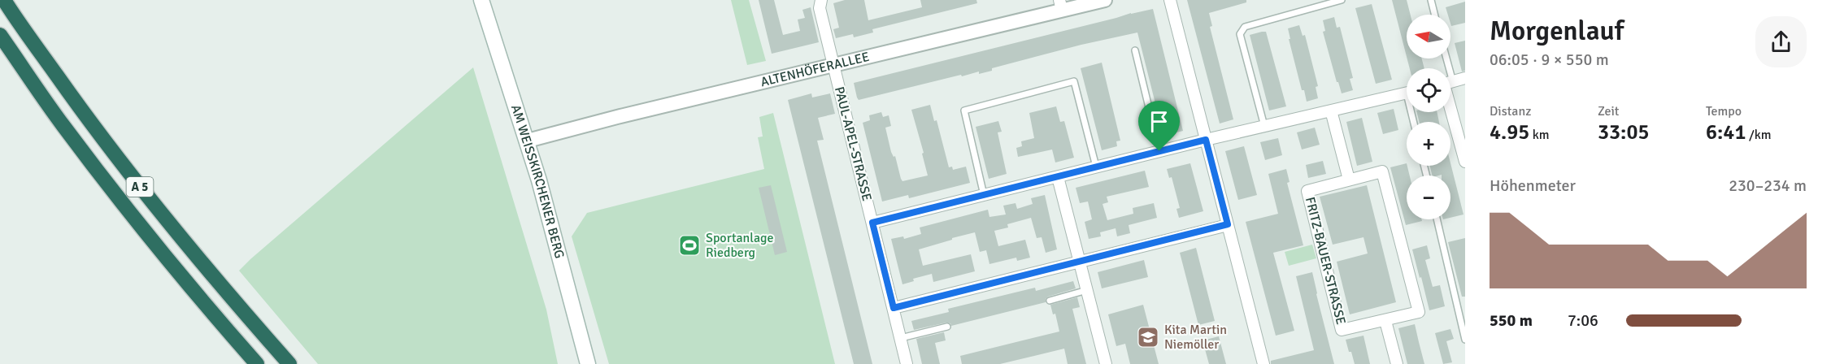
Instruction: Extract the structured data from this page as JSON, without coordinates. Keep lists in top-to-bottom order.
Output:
{
  "streets": {
    "highway": ["A 5"],
    "main road": ["AM WEISSKIRCHENER BERG"],
    "street": ["ALTENHÖFERALLEE", "PAUL-APEL-STRASSE", "FRITZ-BAUER-STRASSE"]
  },
  "crossings": [
    ["ALTENHÖFERALLEE", "PAUL-APEL-STRASSE"],
    ["ALTENHÖFERALLEE", "AM WEISSKIRCHENER BERG"]
  ],
  "places": {
    "sports": ["Sportanlage Riedberg"],
    "school or university": ["Kita Martin Niemöller"]
  },
  "north": "left",
  "page": {
    "heading": ["Morgenlauf", "06:05 · 9 × 550 m"],
    "map_buttons": ["+", "−"],
    "stats": [
      ["Distanz", "4.95 km"],
      ["Zeit", "33:05"],
      ["Tempo", "6:41 /km"]
    ],
    "chart": ["Höhenmeter", "230–234 m"],
    "list": [
      {
        "name": "550 m",
        "note": "7:06"
      }
    ]
  }
}
